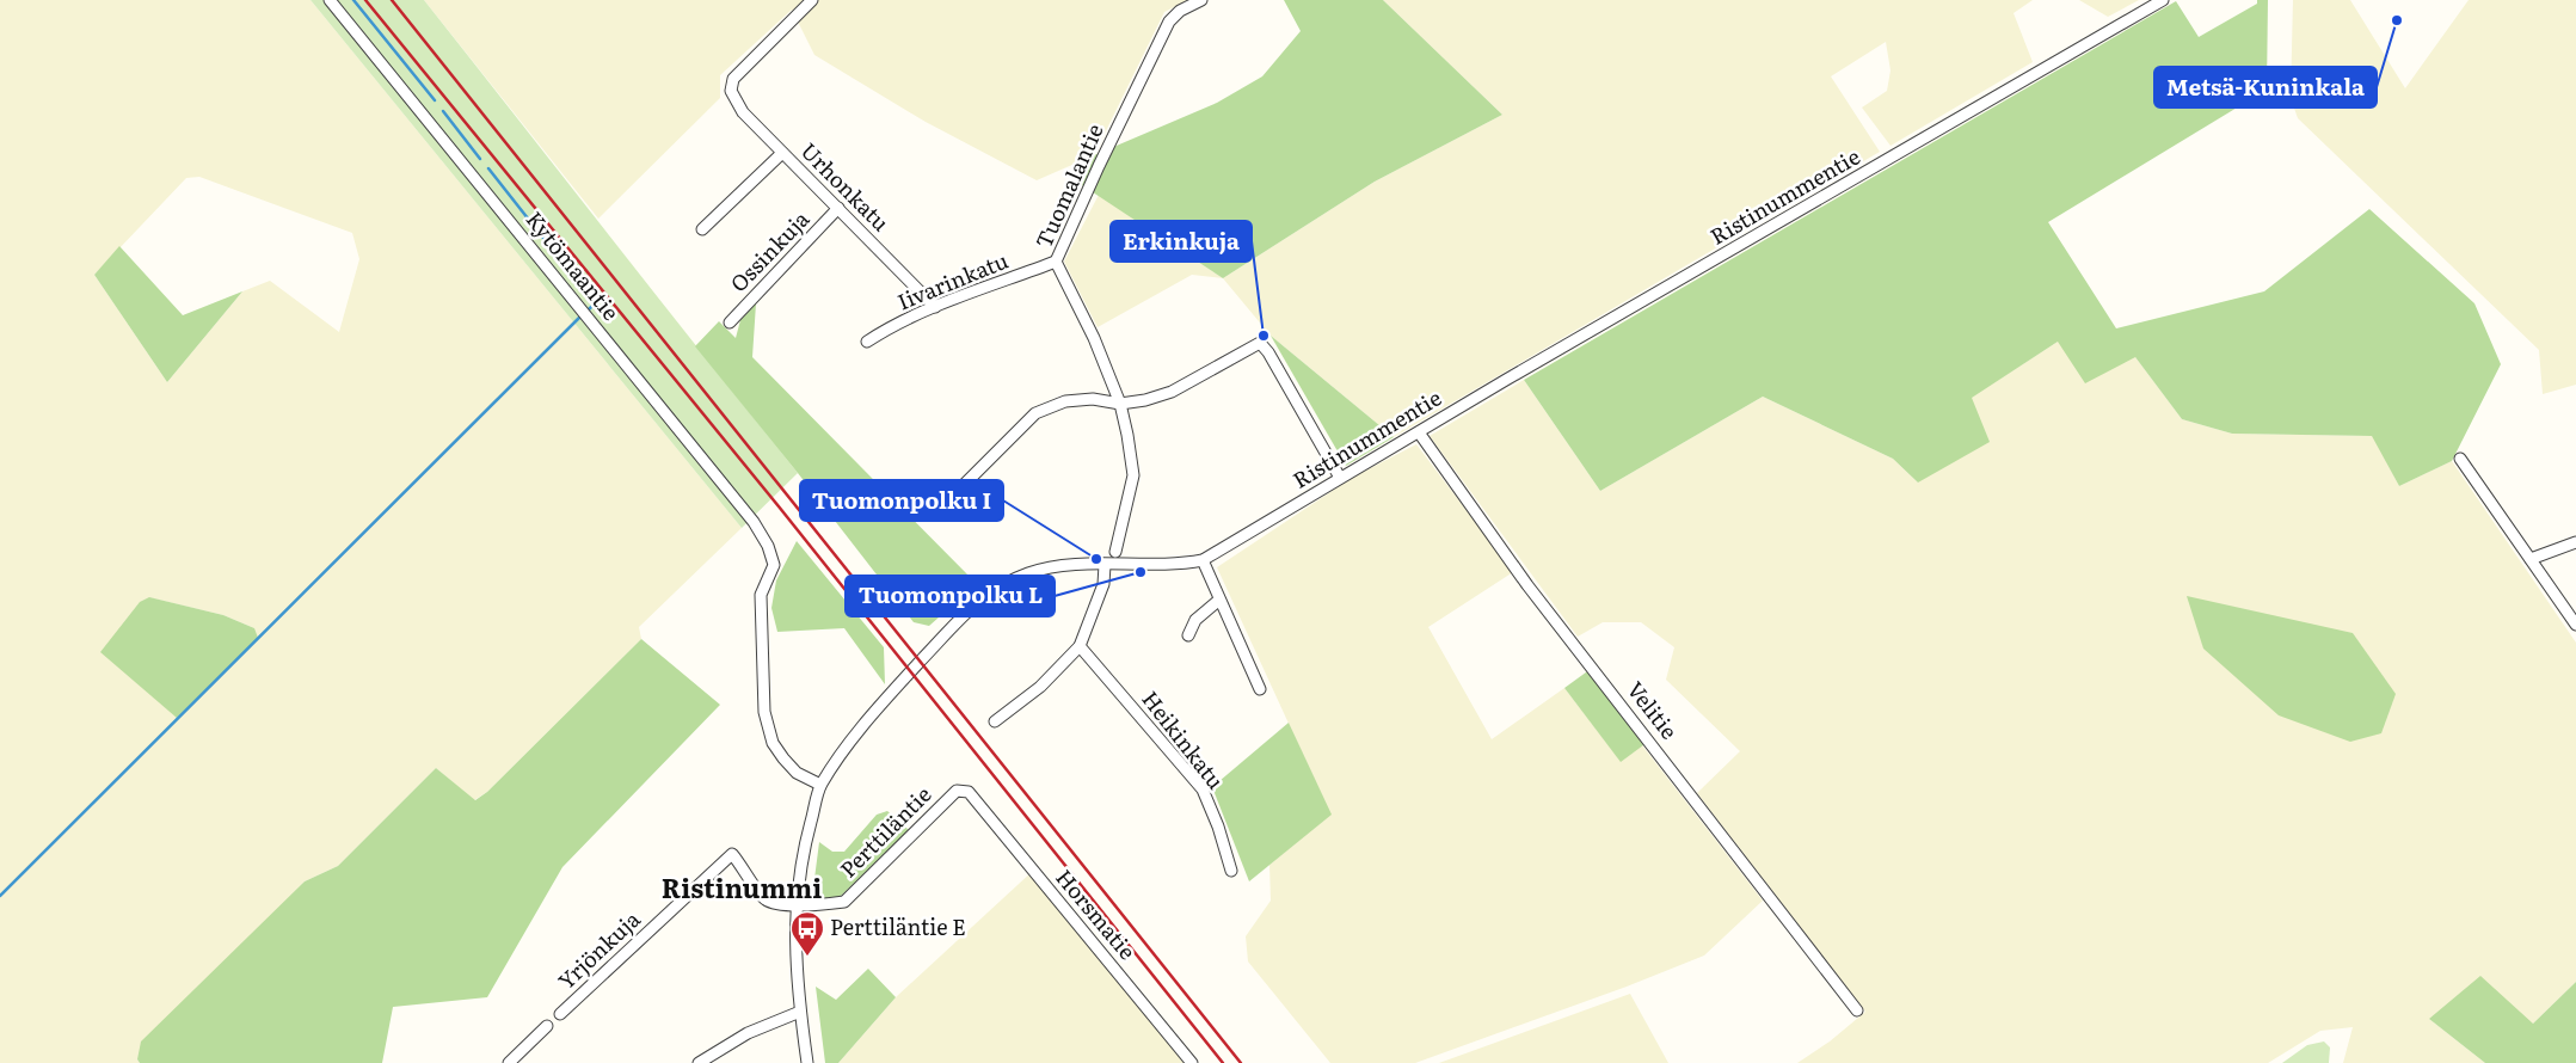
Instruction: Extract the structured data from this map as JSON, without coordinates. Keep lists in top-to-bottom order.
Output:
{
  "streets": {
    "street": [
      "Tuomalantie",
      "Urhonkatu",
      "Ristinummentie",
      "Ossinkuja",
      "Kytömaantie",
      "Iivarinkatu",
      "Velitie",
      "Heikinkatu",
      "Perttiläntie",
      "Horsmatie",
      "Yrjönkuja"
    ]
  },
  "crossings": [
    ["Tuomalantie", "Iivarinkatu"],
    ["Urhonkatu", "Ossinkuja"],
    ["Urhonkatu", "Iivarinkatu"],
    ["Ristinummentie", "Kytömaantie"],
    ["Ristinummentie", "Velitie"],
    ["Ristinummentie", "Perttiläntie"],
    ["Ristinummentie", "Yrjönkuja"],
    ["Perttiläntie", "Horsmatie"],
    ["Perttiläntie", "Yrjönkuja"]
  ],
  "districts": ["Ristinummi"],
  "places": {
    "other": [
      "Metsä-Kuninkala",
      "Erkinkuja",
      "Tuomonpolku I",
      "Tuomonpolku L"
    ],
    "bus stop": ["Perttiläntie E"]
  }
}
